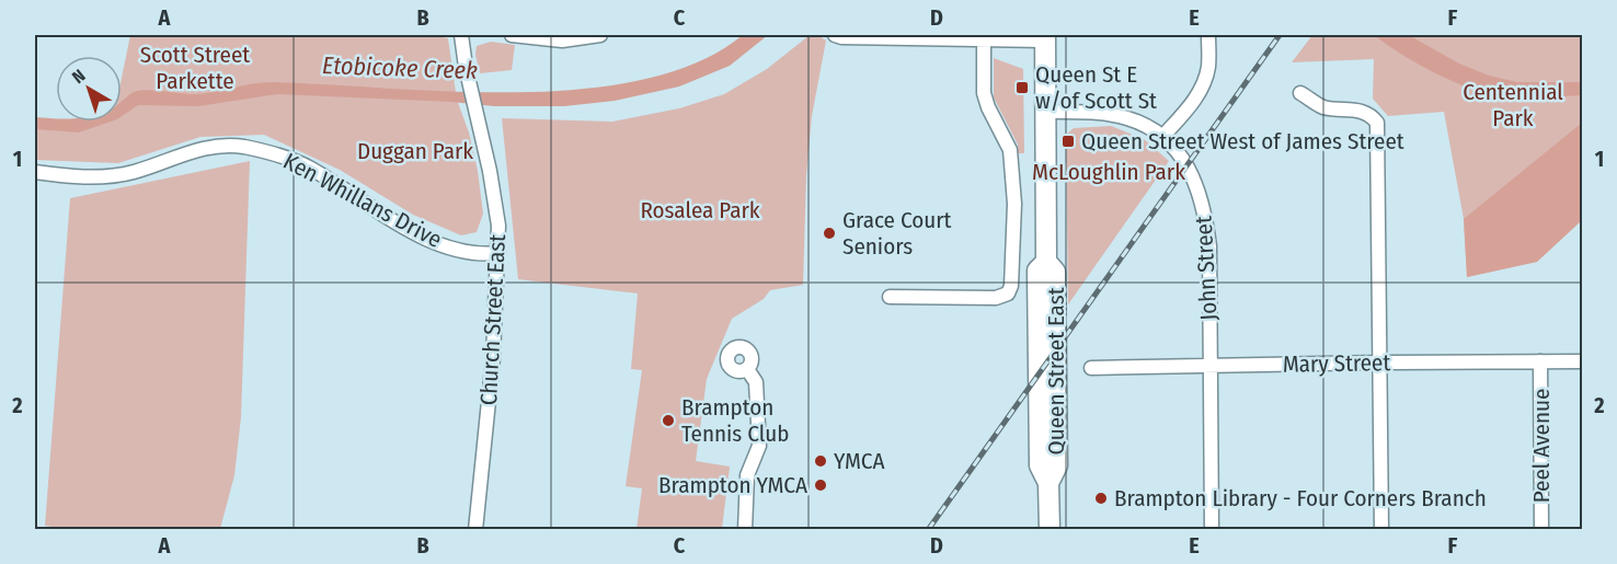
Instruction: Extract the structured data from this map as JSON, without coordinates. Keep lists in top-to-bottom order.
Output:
{
  "streets": {
    "main road": ["Queen Street East"],
    "street": [
      "Ken Whillans Drive",
      "John Street",
      "Church Street East",
      "Mary Street",
      "Peel Avenue"
    ]
  },
  "crossings": [
    ["Ken Whillans Drive", "Church Street East"],
    ["John Street", "Mary Street"],
    ["Mary Street", "Peel Avenue"]
  ],
  "water": ["Etobicoke Creek"],
  "parks": [
    "Scott Street Parkette",
    "Centennial Park",
    "Duggan Park",
    "McLoughlin Park",
    "Rosalea Park"
  ],
  "places": {
    "transit": ["Queen St E w/of Scott St", "Queen Street West of James Street"],
    "other": [
      "Grace Court Seniors",
      "Brampton Tennis Club",
      "YMCA",
      "Brampton YMCA",
      "Brampton Library - Four Corners Branch"
    ]
  },
  "north": "top left",
  "grid": {
    "columns": [
      "A",
      "B",
      "C",
      "D",
      "E",
      "F"
    ],
    "rows": ["1", "2"]
  }
}
